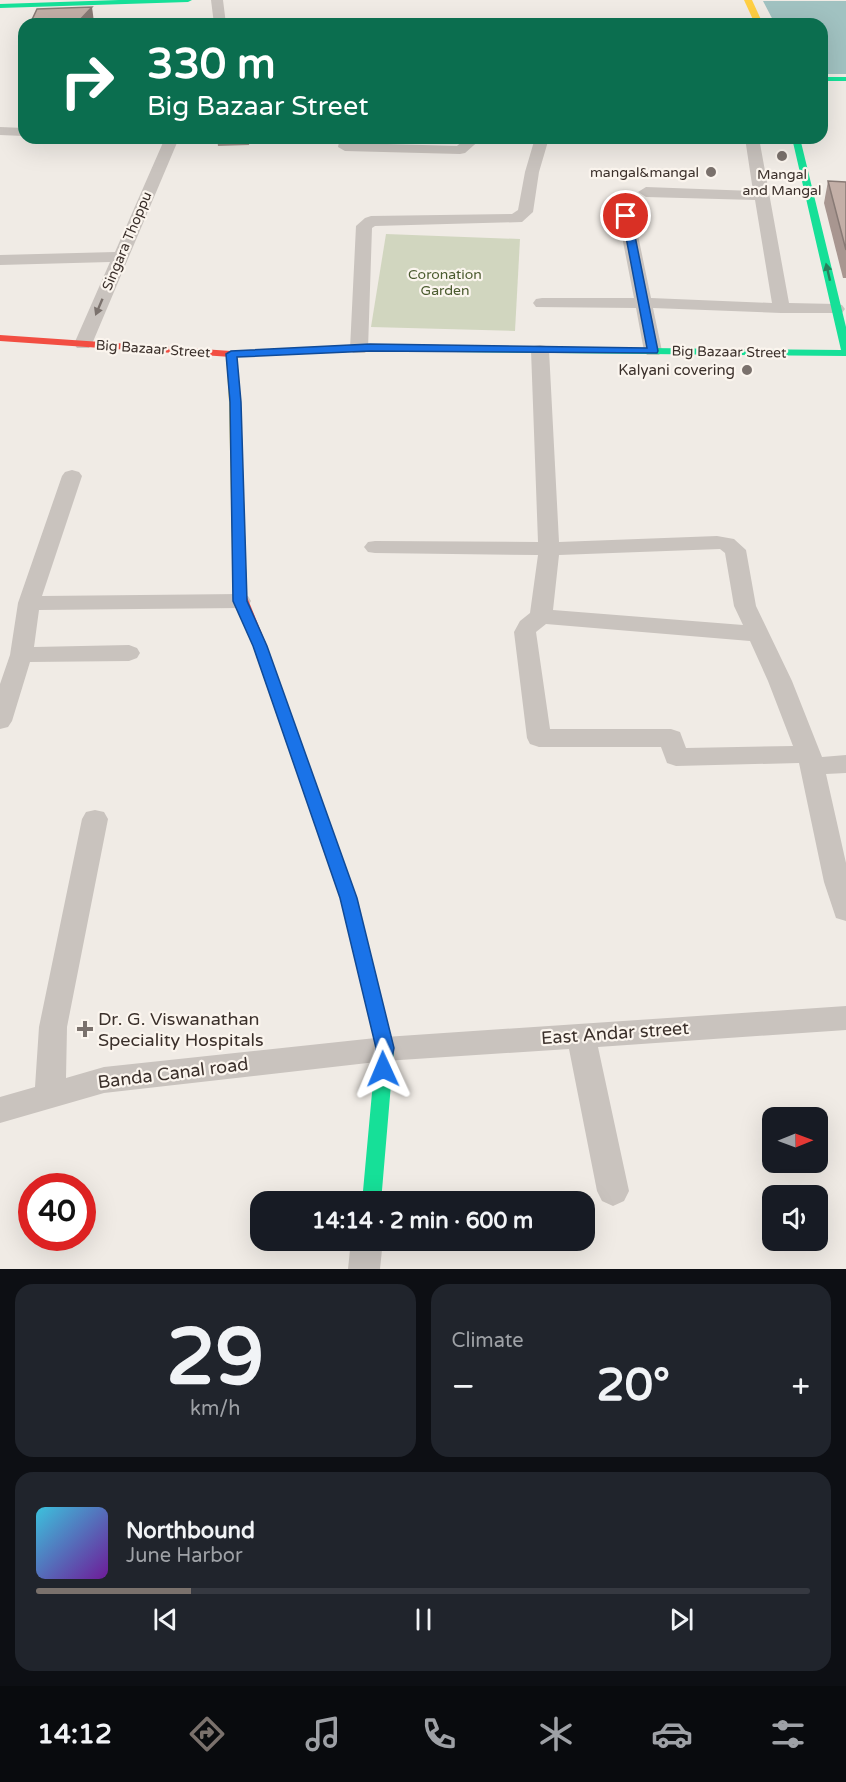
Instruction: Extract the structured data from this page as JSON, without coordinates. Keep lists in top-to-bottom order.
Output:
{
  "streets": {
    "street": [
      "Singara Thoppu",
      "Big Bazaar Street",
      "East Andar street",
      "Banda Canal road"
    ]
  },
  "crossings": [
    ["Singara Thoppu", "Big Bazaar Street"],
    ["East Andar street", "Banda Canal road"]
  ],
  "parks": ["Coronation Garden"],
  "places": {
    "other": ["Mangal and Mangal", "mangal&mangal", "Kalyani covering"],
    "health": ["Dr. G. Viswanathan Speciality Hospitals"]
  },
  "north": "right",
  "page": {
    "turn": ["330 m", "Big Bazaar Street"],
    "limit": "40",
    "trip": "14:14 · 2 min · 600 m",
    "tile": [
      ["29", "km/h"],
      "Climate"
    ],
    "heat": ["−", "20°", "+"],
    "song": ["Northbound", "June Harbor"],
    "tabs": "14:12"
  }
}
